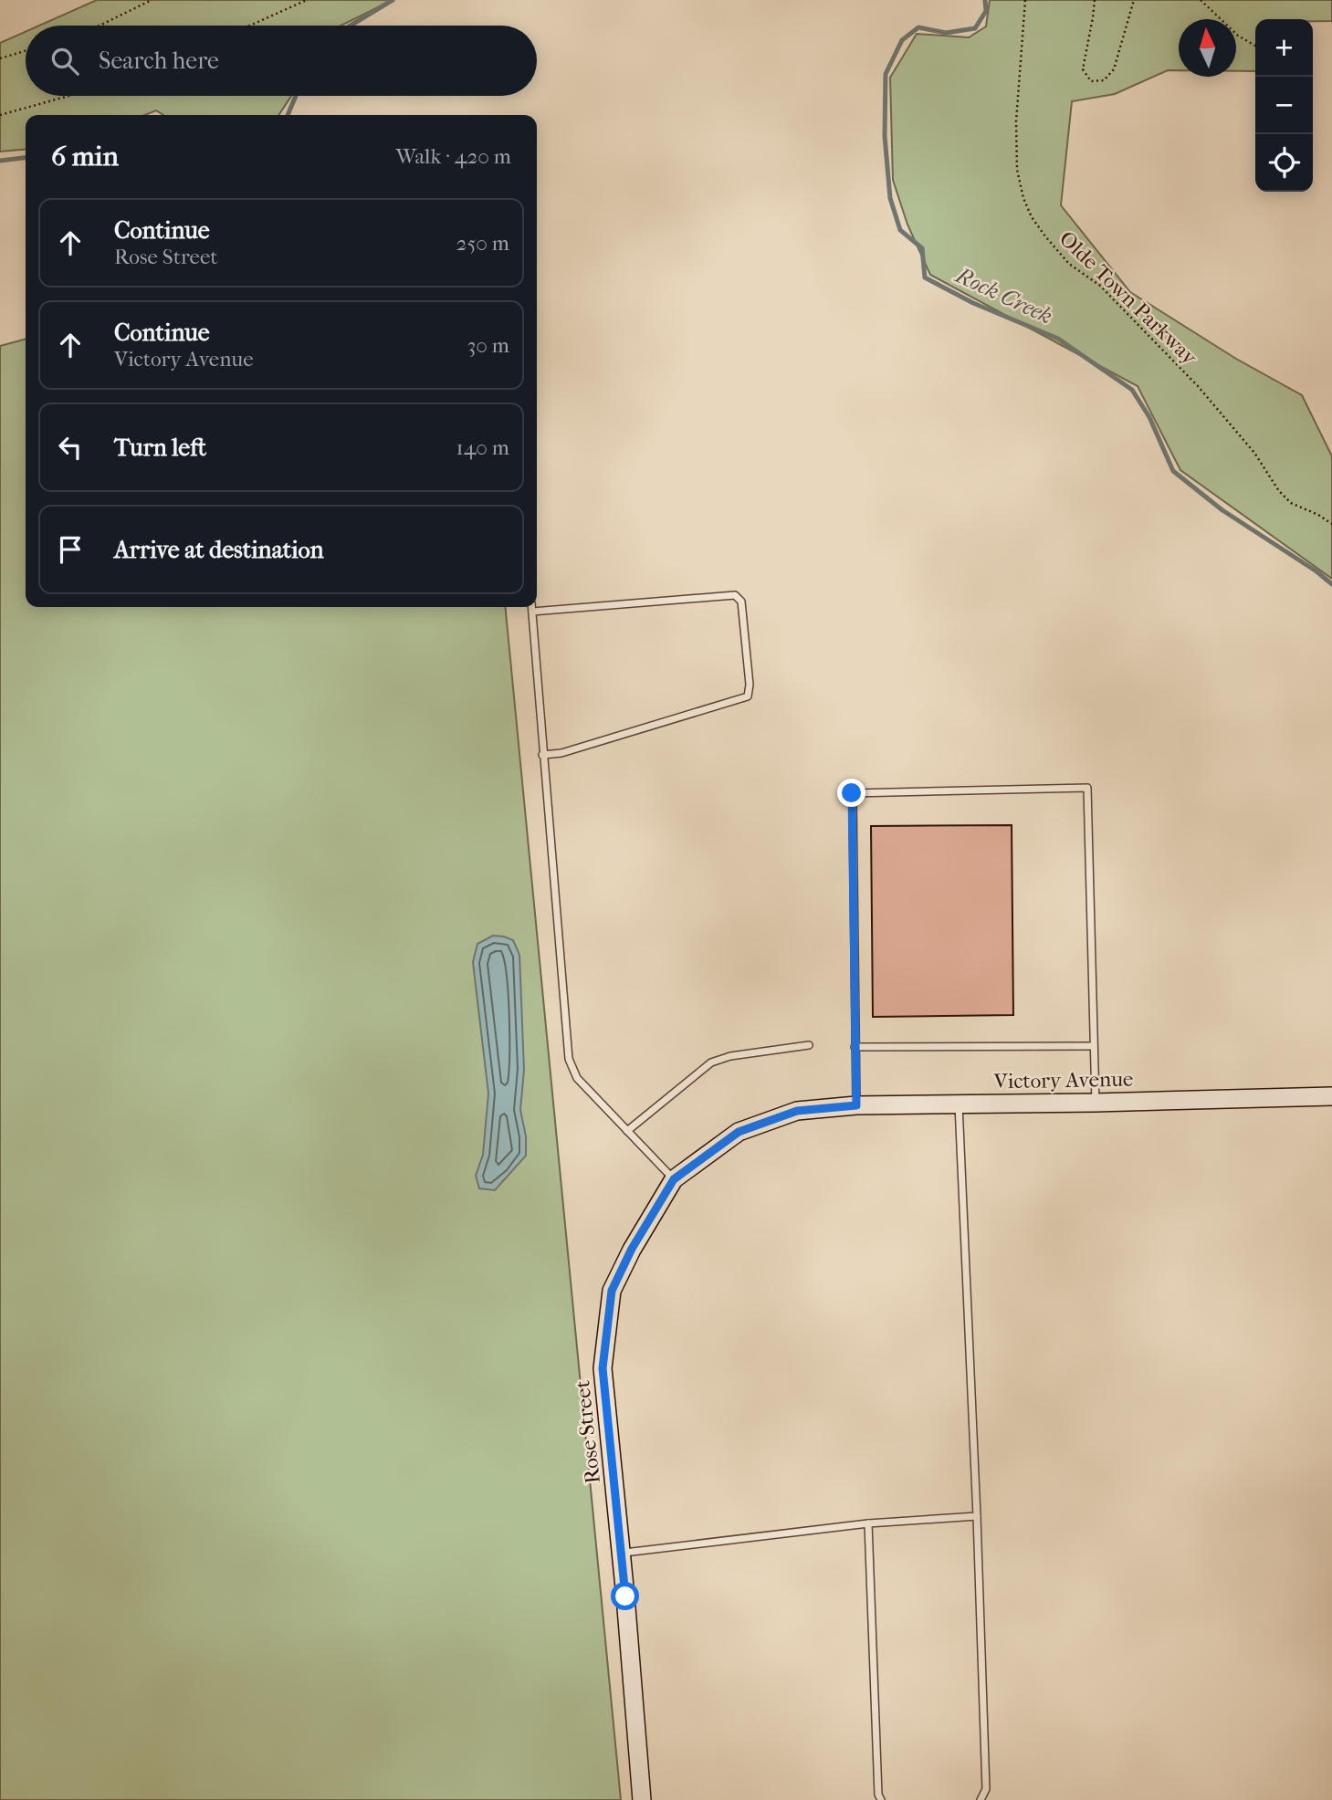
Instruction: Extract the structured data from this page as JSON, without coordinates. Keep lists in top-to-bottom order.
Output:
{
  "streets": {
    "street": ["Victory Avenue", "Rose Street"],
    "path": ["Olde Town Parkway"]
  },
  "crossings": [
    ["Victory Avenue", "Rose Street"]
  ],
  "water": ["Rock Creek"],
  "north": "top",
  "page": {
    "map_buttons": ["+", "−"],
    "search": "Search here",
    "heading": ["6 min", "Walk · 420 m"],
    "list": [
      ["Continue", "Rose Street", "250 m"],
      ["Continue", "Victory Avenue", "30 m"],
      ["Turn left", "140 m"],
      "Arrive at destination"
    ]
  }
}
